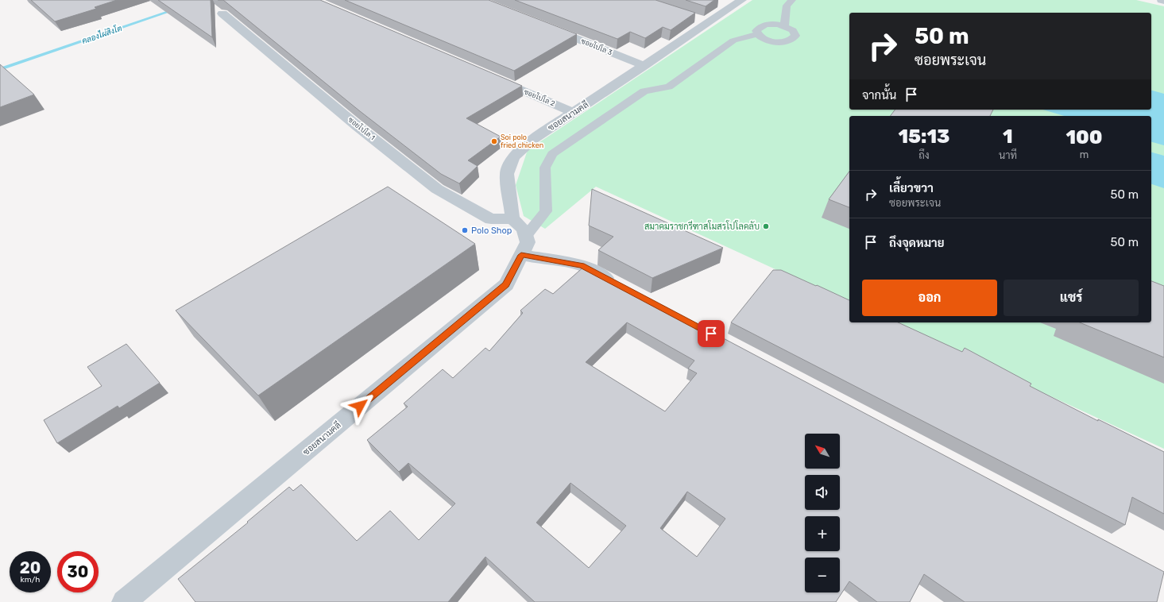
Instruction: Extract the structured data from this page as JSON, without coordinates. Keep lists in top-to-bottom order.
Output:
{
  "streets": {
    "street": [
      "ซอยโปโล 3",
      "ซอยโปโล 2",
      "ซอยสนามคลี",
      "ซอยโปโล 1"
    ]
  },
  "crossings": [
    ["ซอยโปโล 3", "ซอยสนามคลี"],
    ["ซอยโปโล 2", "ซอยสนามคลี"],
    ["ซอยสนามคลี", "ซอยโปโล 1"]
  ],
  "water": ["คลองไผ่สิงโต"],
  "places": ["Soi polo fried chicken", "สมาคมราชกรีฑาสโมสรโปโลคลับ", "Polo Shop"],
  "north": "top left",
  "page": {
    "turn": ["50 m", "ซอยพระเจน"],
    "then": "จากนั้น",
    "eta": [
      "15:13",
      "ถึง",
      "1",
      "นาที",
      "100",
      "m"
    ],
    "list": [
      {
        "name": "เลี้ยวขวา",
        "note": "ซอยพระเจน",
        "value": "50 m"
      },
      {
        "name": "ถึงจุดหมาย",
        "value": "50 m"
      }
    ],
    "buttons": ["ออก", "แชร์"],
    "map_buttons": ["+", "−"],
    "speed": "20 km/h",
    "limit": "30"
  }
}
